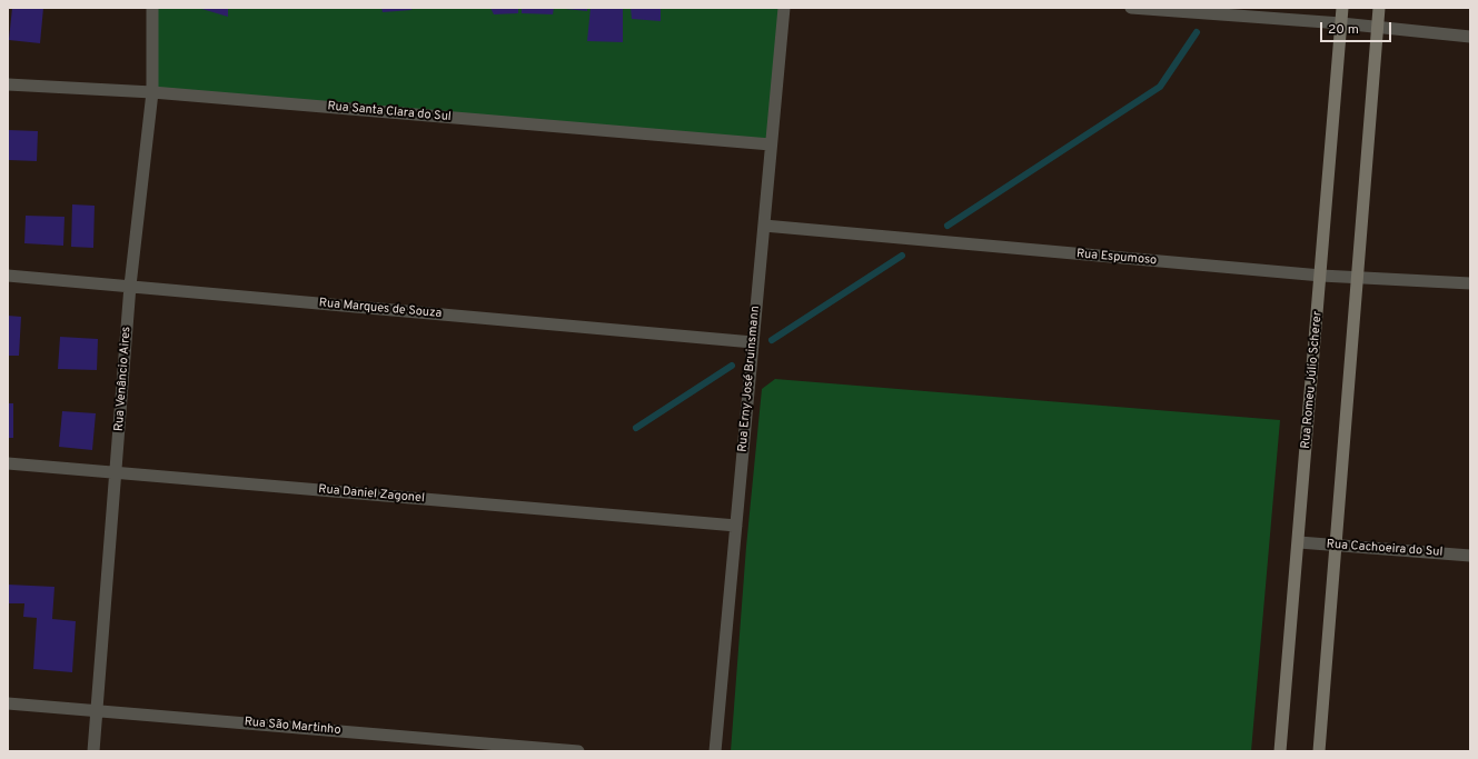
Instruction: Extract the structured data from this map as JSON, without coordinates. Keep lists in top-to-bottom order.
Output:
{
  "streets": {
    "main road": ["Rua Romeu Júlio Scherer"],
    "street": [
      "Rua Santa Clara do Sul",
      "Rua Espumoso",
      "Rua Marques de Souza",
      "Rua Venâncio Aires",
      "Rua Erny José Bruinsmann",
      "Rua Daniel Zagonel",
      "Rua Cachoeira do Sul",
      "Rua São Martinho"
    ]
  },
  "crossings": [
    ["Rua Santa Clara do Sul", "Rua Venâncio Aires"],
    ["Rua Santa Clara do Sul", "Rua Erny José Bruinsmann"],
    ["Rua Espumoso", "Rua Erny José Bruinsmann"],
    ["Rua Espumoso", "Rua Romeu Júlio Scherer"],
    ["Rua Marques de Souza", "Rua Venâncio Aires"],
    ["Rua Marques de Souza", "Rua Erny José Bruinsmann"],
    ["Rua Venâncio Aires", "Rua Daniel Zagonel"],
    ["Rua Venâncio Aires", "Rua São Martinho"],
    ["Rua Erny José Bruinsmann", "Rua Daniel Zagonel"],
    ["Rua Romeu Júlio Scherer", "Rua Cachoeira do Sul"]
  ],
  "scale_bar": "20 m"
}
